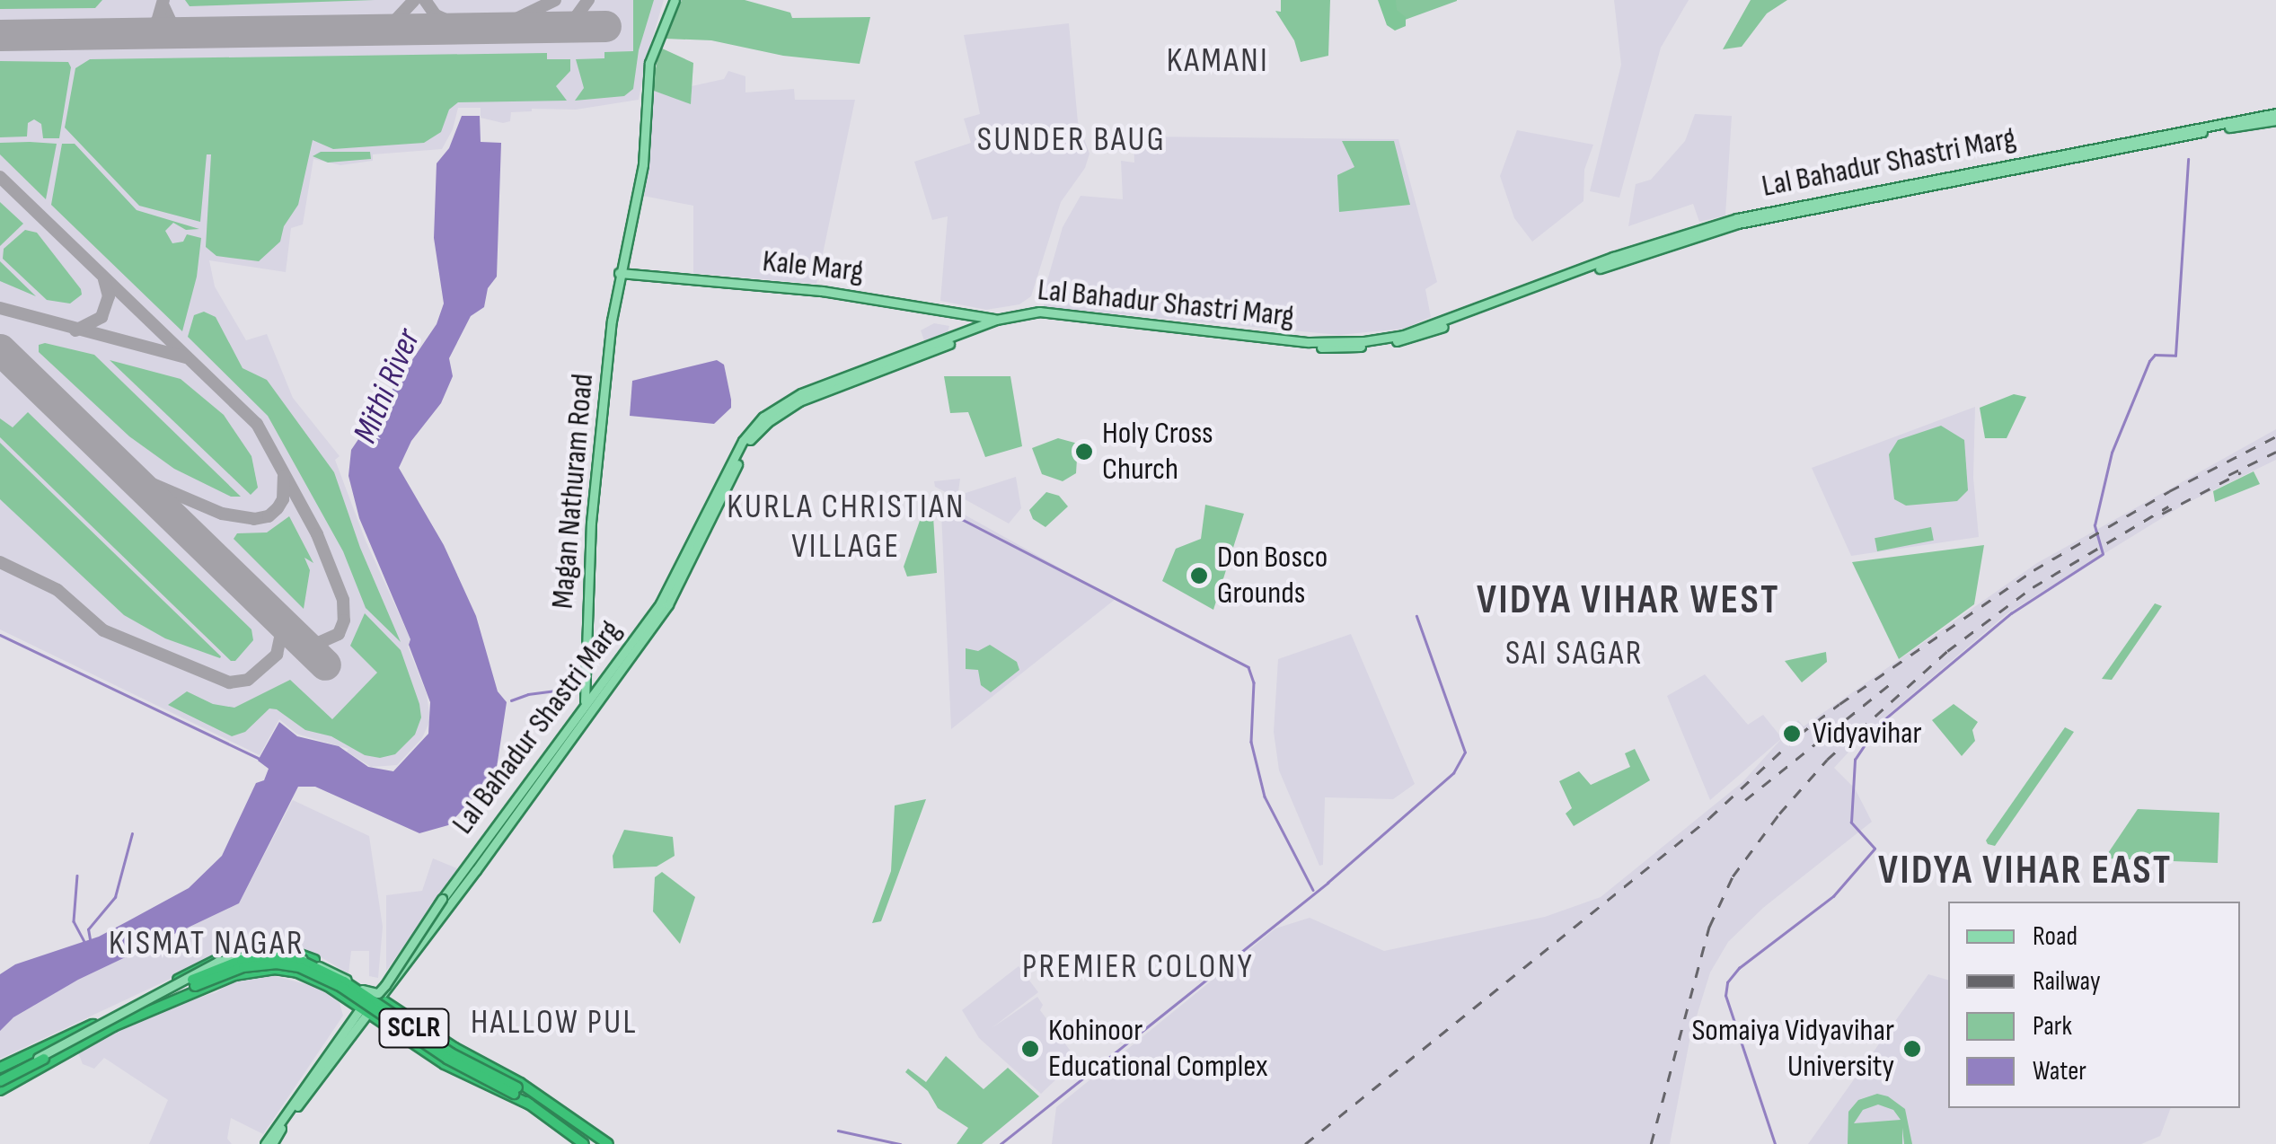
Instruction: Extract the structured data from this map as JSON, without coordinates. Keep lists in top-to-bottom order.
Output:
{
  "streets": {
    "highway": ["SCLR"],
    "main road": ["Lal Bahadur Shastri Marg", "Kale Marg", "Magan Nathuram Road"]
  },
  "crossings": [
    ["Lal Bahadur Shastri Marg", "Kale Marg"],
    ["Lal Bahadur Shastri Marg", "Magan Nathuram Road"],
    ["Kale Marg", "Magan Nathuram Road"]
  ],
  "districts": [
    "KAMANI",
    "SUNDER BAUG",
    "KURLA CHRISTIAN VILLAGE",
    "VIDYA VIHAR WEST",
    "SAI SAGAR",
    "VIDYA VIHAR EAST",
    "KISMAT NAGAR",
    "PREMIER COLONY",
    "HALLOW PUL"
  ],
  "water": ["Mithi River"],
  "places": [
    "Holy Cross Church",
    "Don Bosco Grounds",
    "Vidyavihar",
    "Kohinoor Educational Complex",
    "Somaiya Vidyavihar University"
  ],
  "legend": [
    "Road",
    "Railway",
    "Park",
    "Water"
  ]
}
